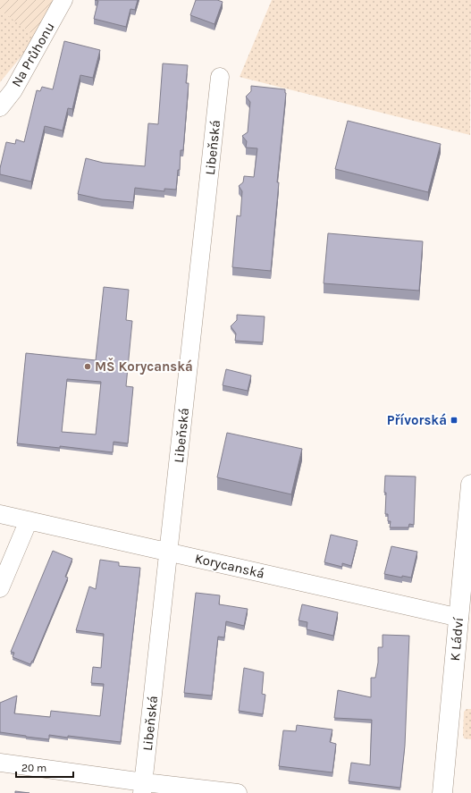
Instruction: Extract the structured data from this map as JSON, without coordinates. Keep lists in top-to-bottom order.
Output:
{
  "streets": {
    "street": [
      "Na Průhonu",
      "Libeňská",
      "Korycanská",
      "K Ládví"
    ]
  },
  "crossings": [
    ["Libeňská", "Korycanská"],
    ["Korycanská", "K Ládví"]
  ],
  "places": {
    "other": ["MŠ Korycanská"],
    "transit": ["Přívorská"]
  },
  "scale_bar": "20 m"
}
